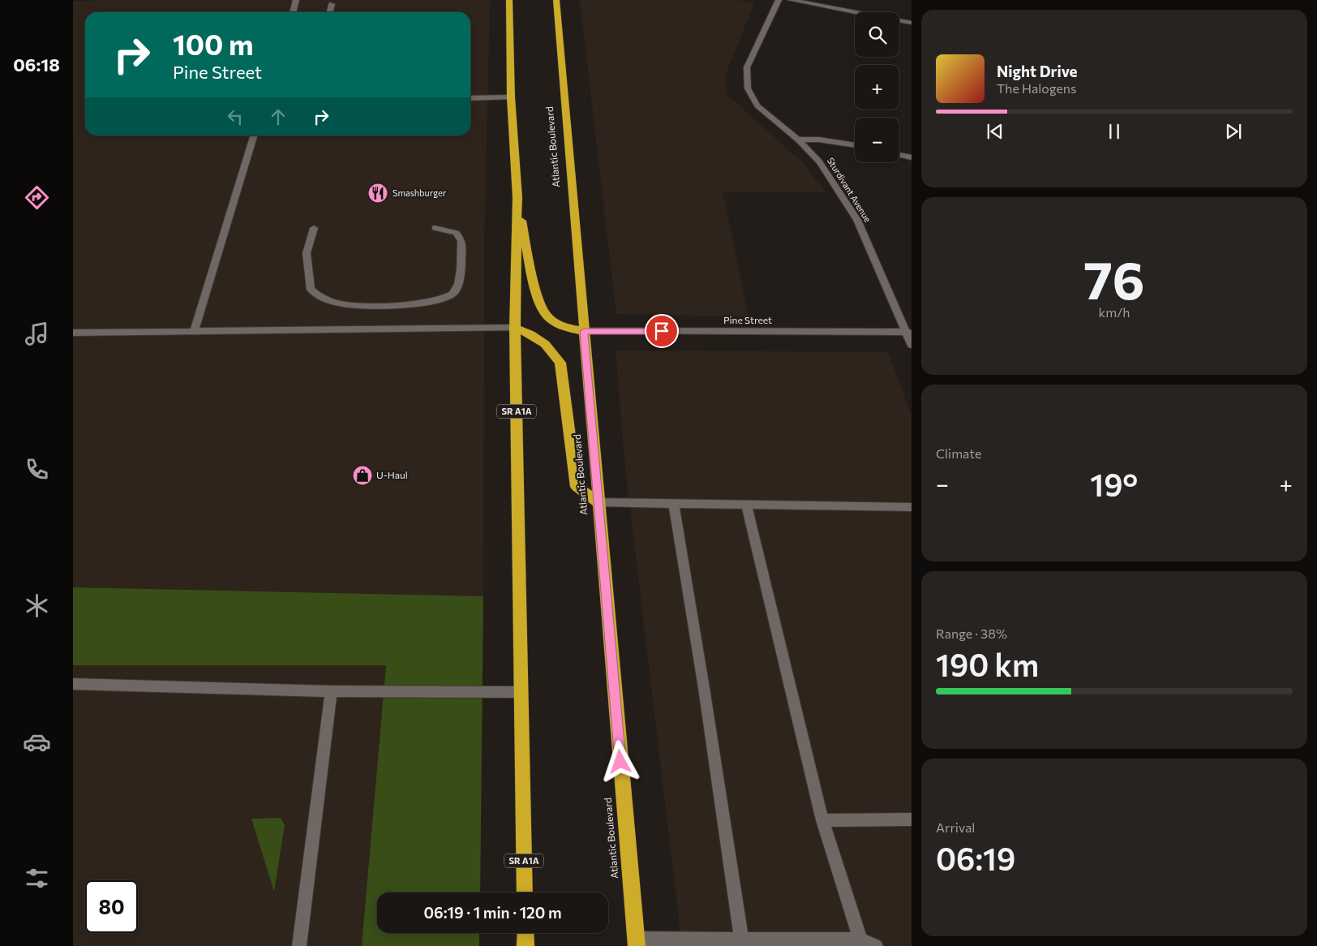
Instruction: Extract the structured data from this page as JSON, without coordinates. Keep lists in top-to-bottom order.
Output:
{
  "streets": {
    "highway": ["Atlantic Boulevard", "SR A1A"],
    "street": ["Sturdivant Avenue", "Pine Street"]
  },
  "crossings": [
    ["Atlantic Boulevard", "Pine Street"],
    ["Sturdivant Avenue", "Pine Street"]
  ],
  "places": {
    "restaurant": ["Smashburger"],
    "shop": ["U-Haul"]
  },
  "page": {
    "tabs": "06:18",
    "map_buttons": ["+", "−"],
    "turn": ["100 m", "Pine Street"],
    "song": ["Night Drive", "The Halogens"],
    "tile": [
      ["76", "km/h"],
      "Climate",
      ["Range · 38%", "190 km"],
      ["Arrival", "06:19"]
    ],
    "heat": ["−", "19°", "+"],
    "limit": "80",
    "trip": "06:19 · 1 min · 120 m"
  }
}
